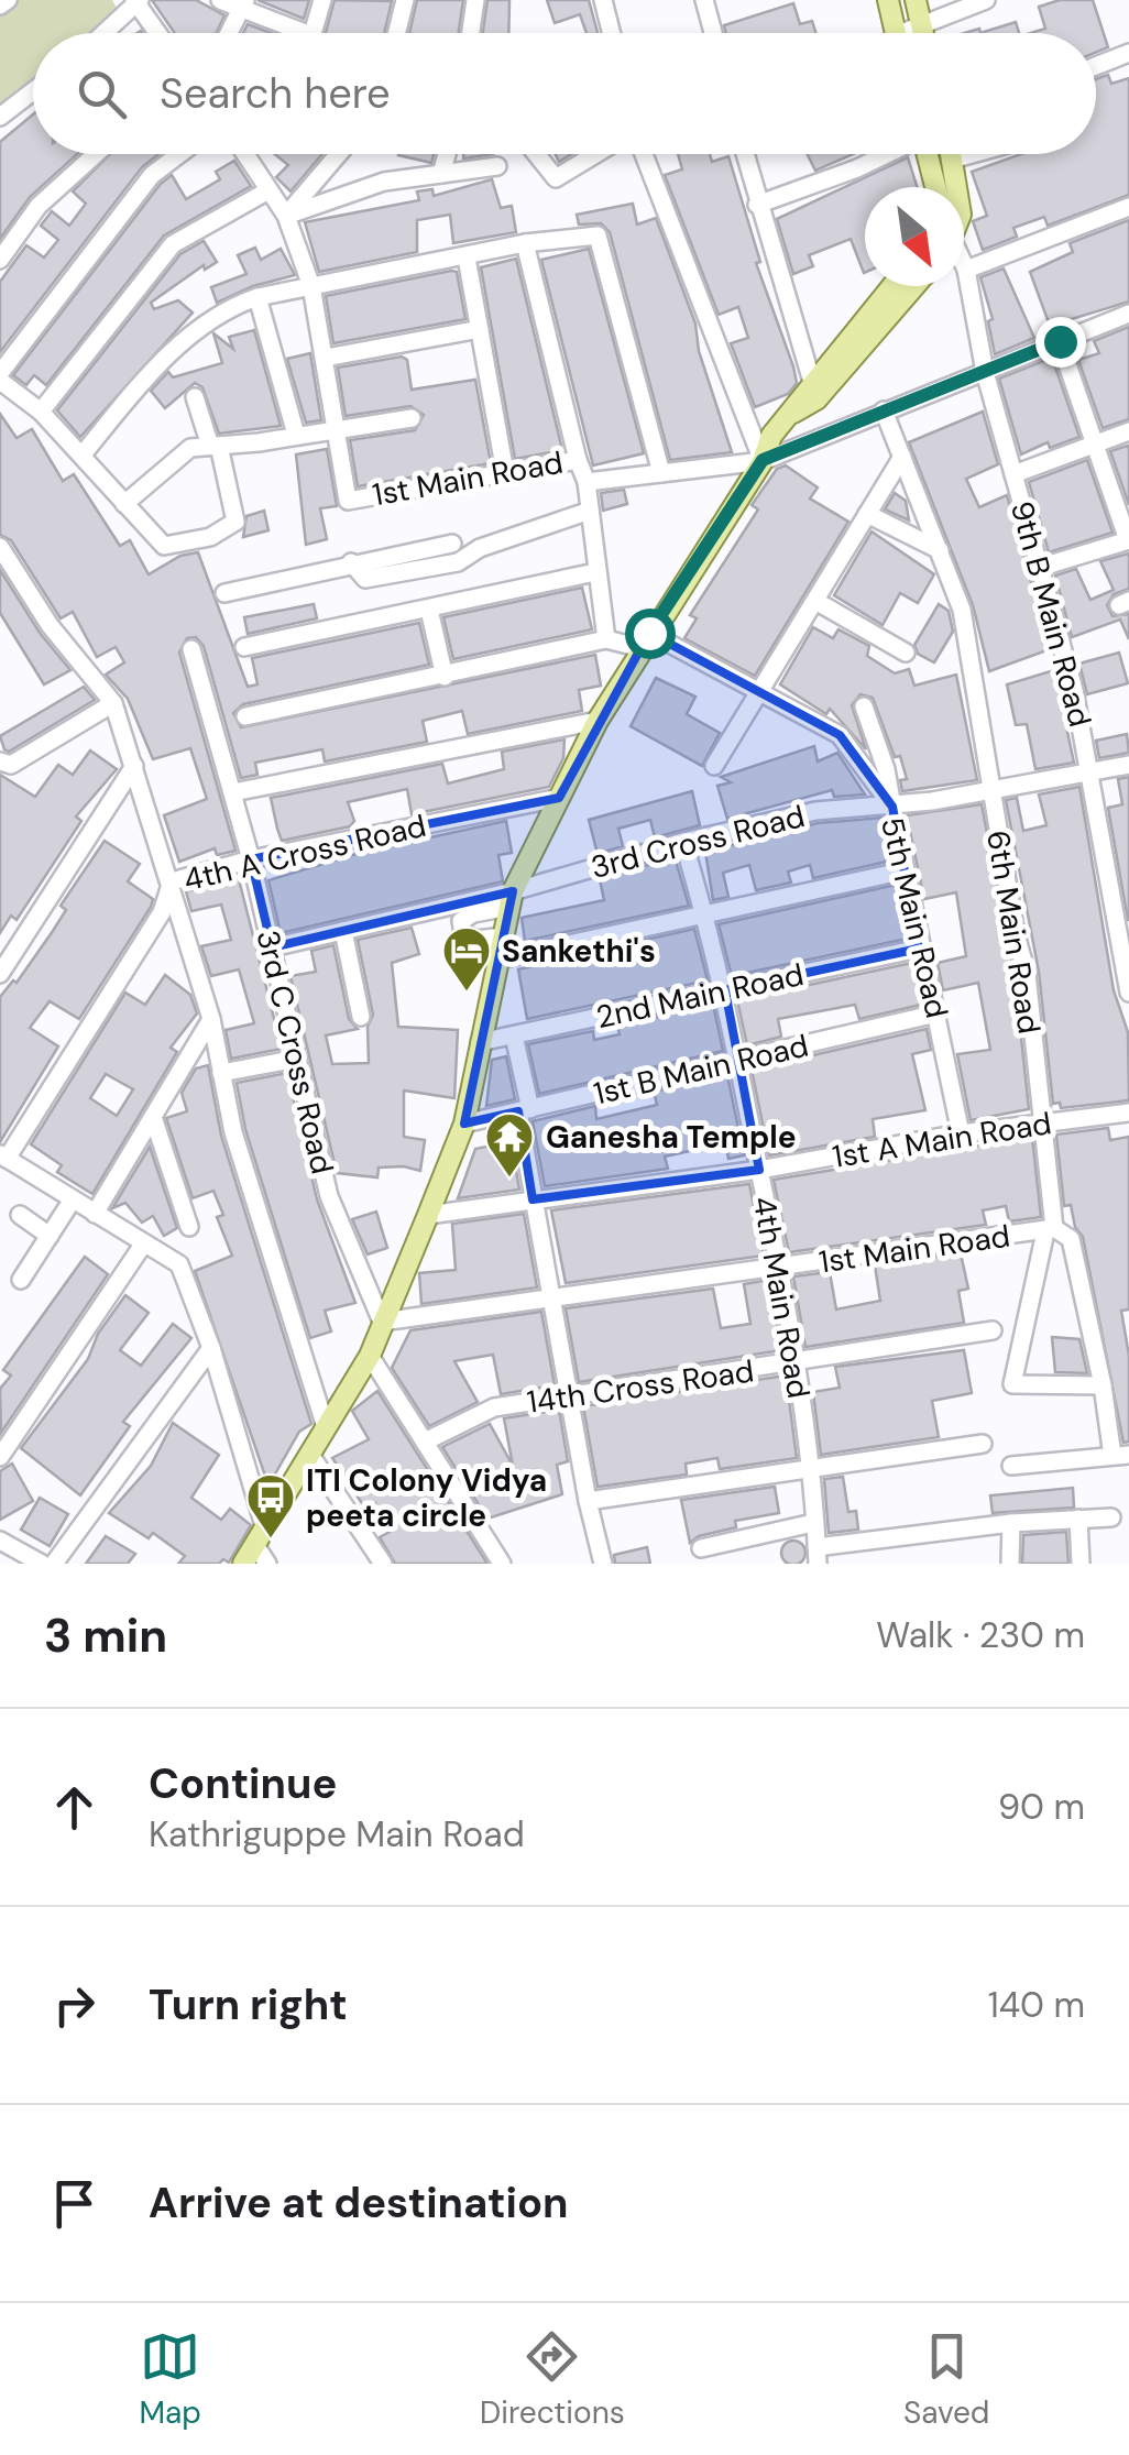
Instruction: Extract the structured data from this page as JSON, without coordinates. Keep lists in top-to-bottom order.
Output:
{
  "streets": {
    "street": [
      "1st Main Road",
      "9th B Main Road",
      "3rd Cross Road",
      "4th A Cross Road",
      "5th Main Road",
      "6th Main Road",
      "2nd Main Road",
      "3rd C Cross Road",
      "1st B Main Road",
      "1st A Main Road",
      "4th Main Road",
      "14th Cross Road"
    ]
  },
  "crossings": [
    ["1st Main Road", "9th B Main Road"],
    ["1st Main Road", "6th Main Road"],
    ["1st Main Road", "3rd C Cross Road"],
    ["1st Main Road", "4th Main Road"],
    ["9th B Main Road", "3rd Cross Road"],
    ["3rd Cross Road", "5th Main Road"],
    ["3rd Cross Road", "6th Main Road"],
    ["3rd Cross Road", "3rd C Cross Road"],
    ["3rd Cross Road", "4th Main Road"],
    ["4th A Cross Road", "3rd C Cross Road"],
    ["5th Main Road", "2nd Main Road"],
    ["5th Main Road", "1st B Main Road"],
    ["5th Main Road", "1st A Main Road"],
    ["6th Main Road", "1st A Main Road"],
    ["2nd Main Road", "4th Main Road"],
    ["1st B Main Road", "4th Main Road"],
    ["1st A Main Road", "4th Main Road"],
    ["4th Main Road", "14th Cross Road"]
  ],
  "places": {
    "hotel": ["Sankethi's"],
    "temple": ["Ganesha Temple"],
    "bus stop": ["ITI Colony Vidya peeta circle"]
  },
  "north": "bottom right",
  "page": {
    "search": "Search here",
    "heading": ["3 min", "Walk · 230 m"],
    "list": [
      ["Continue", "Kathriguppe Main Road", "90 m"],
      ["Turn right", "140 m"],
      "Arrive at destination"
    ],
    "nav": ["Map", "Directions", "Saved"]
  }
}
